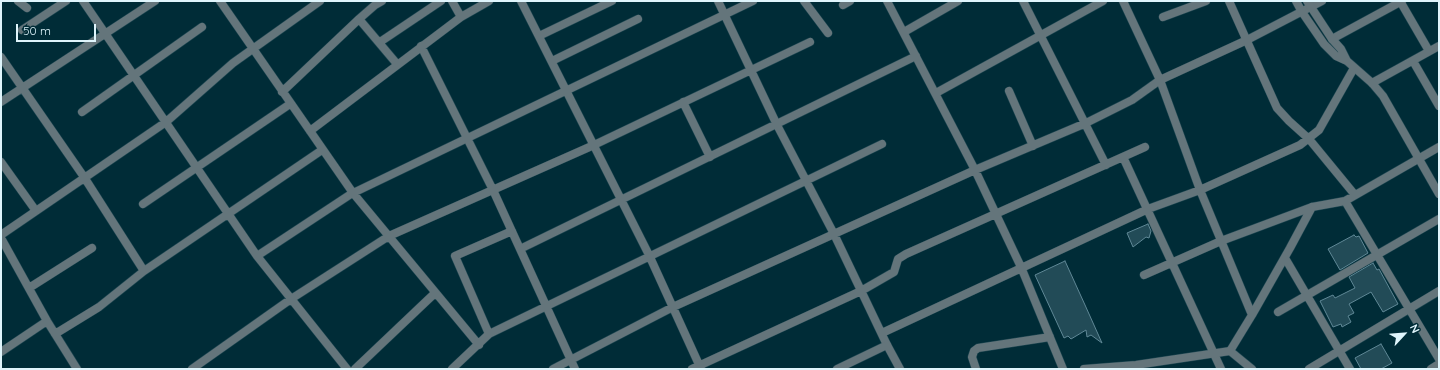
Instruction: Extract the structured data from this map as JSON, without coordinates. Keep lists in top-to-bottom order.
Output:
{
  "scale_bar": "50 m",
  "north": "top right"
}
